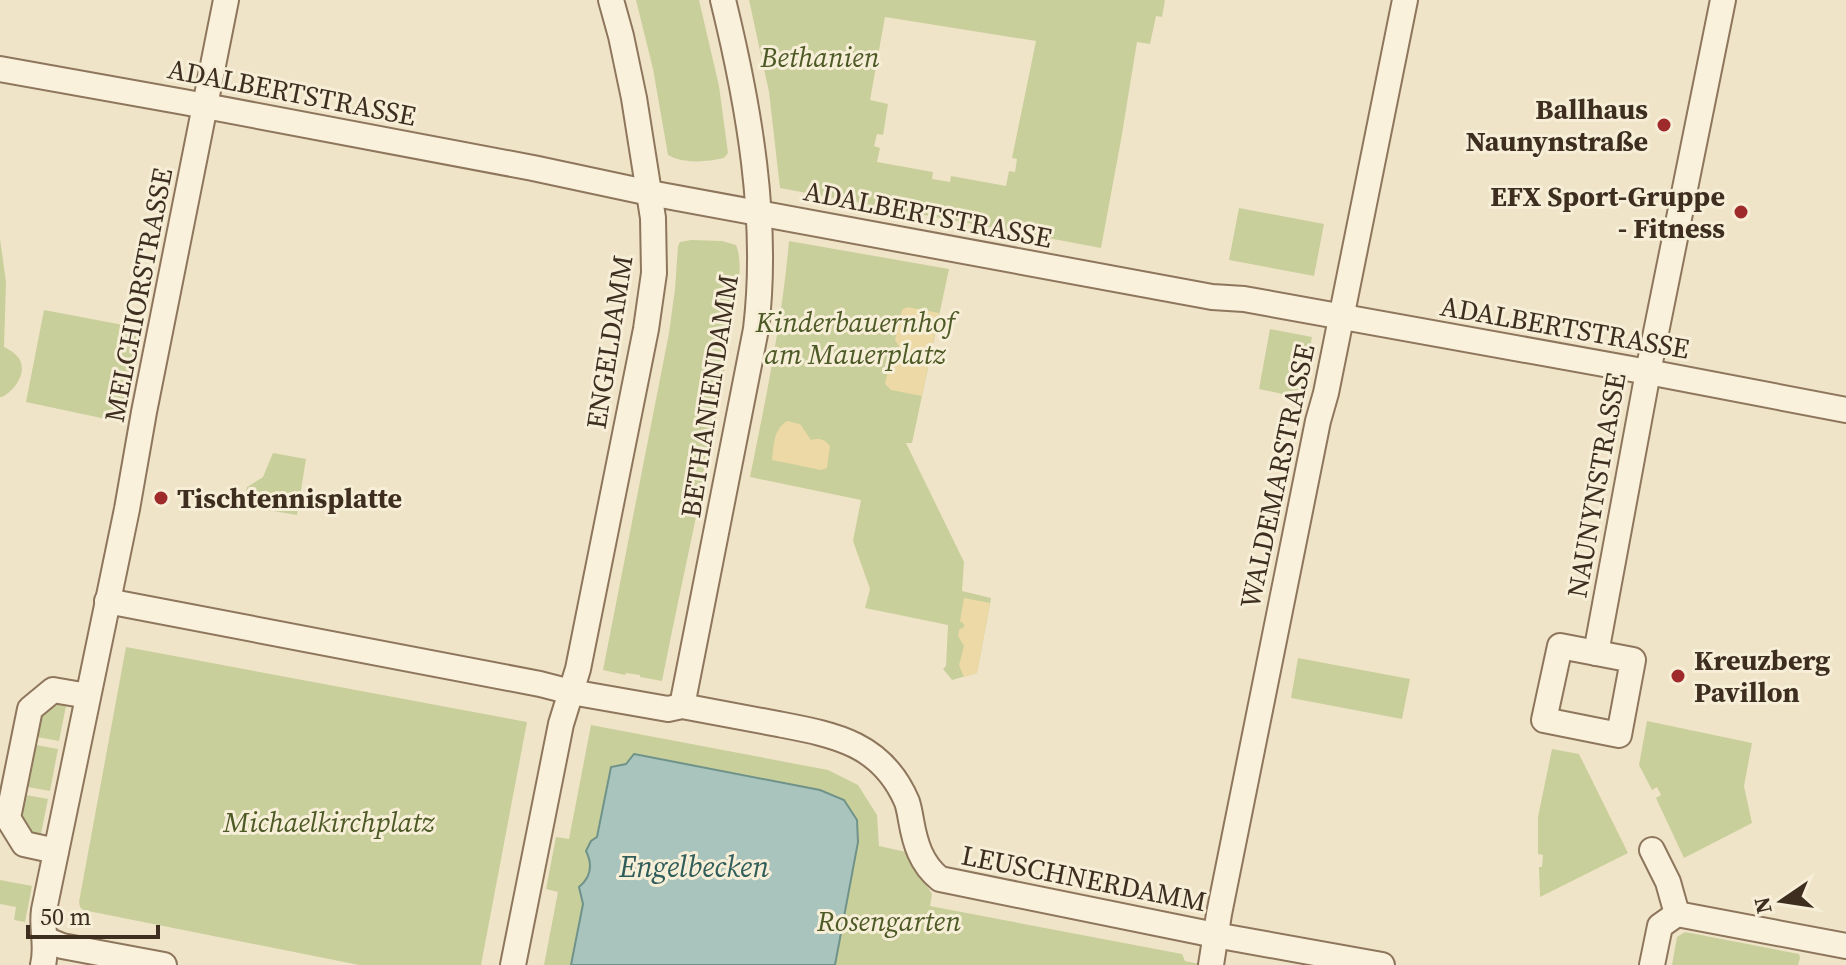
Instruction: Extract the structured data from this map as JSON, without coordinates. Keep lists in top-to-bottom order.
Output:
{
  "streets": {
    "street": [
      "ADALBERTSTRASSE",
      "MELCHIORSTRASSE",
      "ENGELDAMM",
      "BETHANIENDAMM",
      "WALDEMARSTRASSE",
      "NAUNYNSTRASSE",
      "LEUSCHNERDAMM"
    ]
  },
  "crossings": [
    ["ADALBERTSTRASSE", "MELCHIORSTRASSE"],
    ["ADALBERTSTRASSE", "ENGELDAMM"],
    ["ADALBERTSTRASSE", "BETHANIENDAMM"],
    ["ADALBERTSTRASSE", "WALDEMARSTRASSE"],
    ["ADALBERTSTRASSE", "NAUNYNSTRASSE"],
    ["ENGELDAMM", "LEUSCHNERDAMM"],
    ["BETHANIENDAMM", "LEUSCHNERDAMM"],
    ["WALDEMARSTRASSE", "LEUSCHNERDAMM"]
  ],
  "water": ["Engelbecken"],
  "parks": [
    "Bethanien",
    "Kinderbauernhof am Mauerplatz",
    "Michaelkirchplatz",
    "Rosengarten"
  ],
  "places": [
    "Ballhaus Naunynstraße",
    "EFX Sport-Gruppe - Fitness",
    "Tischtennisplatte",
    "Kreuzberg Pavillon"
  ],
  "scale_bar": "50 m",
  "north": "left"
}
